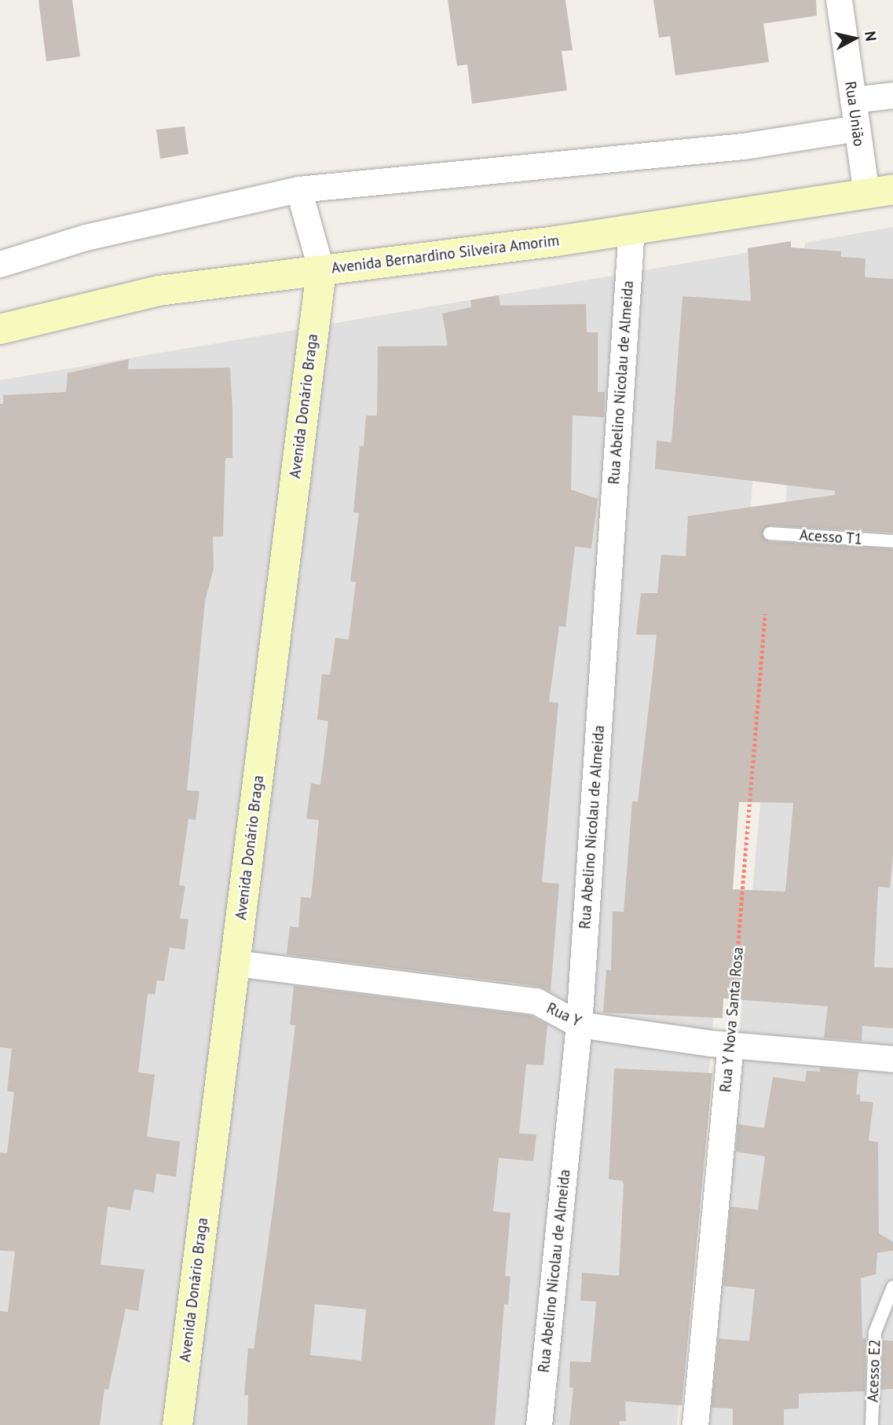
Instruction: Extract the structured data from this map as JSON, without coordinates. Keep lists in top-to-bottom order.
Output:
{
  "streets": {
    "street": [
      "Rua União",
      "Avenida Bernardino Silveira Amorim",
      "Rua Abelino Nicolau de Almeida",
      "Avenida Donário Braga",
      "Rua Y",
      "Rua Y Nova Santa Rosa"
    ],
    "lane": ["Acesso T1", "Acesso E2"]
  },
  "crossings": [
    ["Rua União", "Avenida Bernardino Silveira Amorim"],
    ["Avenida Bernardino Silveira Amorim", "Rua Abelino Nicolau de Almeida"],
    ["Avenida Bernardino Silveira Amorim", "Avenida Donário Braga"],
    ["Rua Abelino Nicolau de Almeida", "Rua Y"],
    ["Avenida Donário Braga", "Rua Y"],
    ["Rua Y", "Rua Y Nova Santa Rosa"]
  ],
  "north": "right"
}
